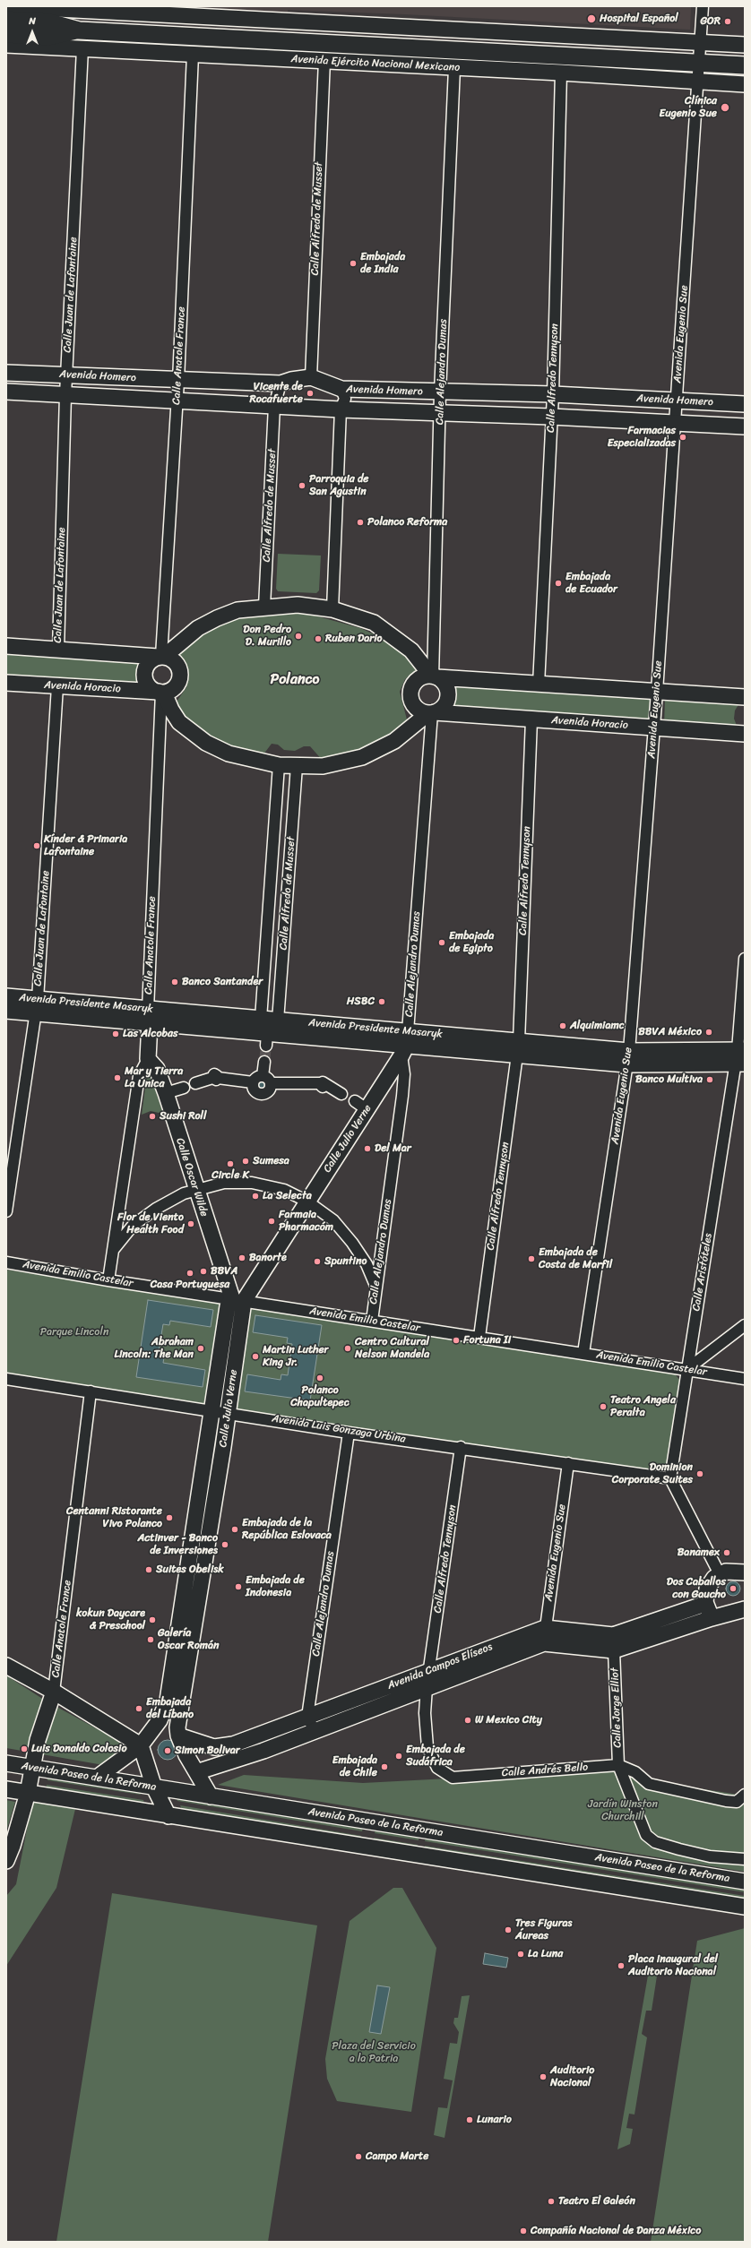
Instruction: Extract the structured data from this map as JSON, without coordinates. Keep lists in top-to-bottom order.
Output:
{
  "streets": {
    "main road": ["Avenida Ejército Nacional Mexicano"],
    "street": [
      "Calle Alfredo de Musset",
      "Calle Juan de Lafontaine",
      "Avenida Eugenio Sue",
      "Calle Anatole France",
      "Calle Alejandro Dumas",
      "Avenida Homero",
      "Calle Alfredo Tennyson",
      "Avenida Horacio",
      "Avenida Presidente Masaryk",
      "Calle Julio Verne",
      "Calle Oscar Wilde",
      "Calle Aristóteles",
      "Avenida Emilio Castelar",
      "Avenida Luis Gonzaga Urbina",
      "Avenida Campos Elíseos",
      "Calle Jorge Elliot",
      "Calle Andrés Bello",
      "Avenida Paseo de la Reforma"
    ]
  },
  "crossings": [
    ["Avenida Ejército Nacional Mexicano", "Calle Alfredo de Musset"],
    ["Avenida Ejército Nacional Mexicano", "Calle Juan de Lafontaine"],
    ["Avenida Ejército Nacional Mexicano", "Avenida Eugenio Sue"],
    ["Avenida Ejército Nacional Mexicano", "Calle Anatole France"],
    ["Avenida Ejército Nacional Mexicano", "Calle Alejandro Dumas"],
    ["Avenida Ejército Nacional Mexicano", "Calle Alfredo Tennyson"],
    ["Calle Alfredo de Musset", "Avenida Homero"],
    ["Calle Alfredo de Musset", "Avenida Presidente Masaryk"],
    ["Calle Juan de Lafontaine", "Avenida Homero"],
    ["Calle Juan de Lafontaine", "Avenida Horacio"],
    ["Calle Juan de Lafontaine", "Avenida Presidente Masaryk"],
    ["Avenida Eugenio Sue", "Avenida Homero"],
    ["Avenida Eugenio Sue", "Avenida Horacio"],
    ["Avenida Eugenio Sue", "Avenida Presidente Masaryk"],
    ["Avenida Eugenio Sue", "Avenida Emilio Castelar"],
    ["Avenida Eugenio Sue", "Avenida Luis Gonzaga Urbina"],
    ["Avenida Eugenio Sue", "Avenida Campos Elíseos"],
    ["Calle Anatole France", "Avenida Homero"],
    ["Calle Anatole France", "Avenida Horacio"],
    ["Calle Anatole France", "Avenida Presidente Masaryk"],
    ["Calle Anatole France", "Calle Oscar Wilde"],
    ["Calle Anatole France", "Avenida Emilio Castelar"],
    ["Calle Anatole France", "Avenida Luis Gonzaga Urbina"],
    ["Calle Anatole France", "Avenida Paseo de la Reforma"],
    ["Calle Alejandro Dumas", "Avenida Homero"],
    ["Calle Alejandro Dumas", "Avenida Horacio"],
    ["Calle Alejandro Dumas", "Avenida Presidente Masaryk"],
    ["Calle Alejandro Dumas", "Calle Julio Verne"],
    ["Calle Alejandro Dumas", "Avenida Emilio Castelar"],
    ["Calle Alejandro Dumas", "Avenida Luis Gonzaga Urbina"],
    ["Calle Alejandro Dumas", "Avenida Campos Elíseos"],
    ["Avenida Homero", "Calle Alfredo Tennyson"],
    ["Calle Alfredo Tennyson", "Avenida Horacio"],
    ["Calle Alfredo Tennyson", "Avenida Presidente Masaryk"],
    ["Calle Alfredo Tennyson", "Avenida Emilio Castelar"],
    ["Calle Alfredo Tennyson", "Avenida Luis Gonzaga Urbina"],
    ["Calle Alfredo Tennyson", "Avenida Campos Elíseos"],
    ["Calle Alfredo Tennyson", "Calle Andrés Bello"],
    ["Avenida Presidente Masaryk", "Calle Julio Verne"],
    ["Avenida Presidente Masaryk", "Calle Aristóteles"],
    ["Calle Julio Verne", "Calle Oscar Wilde"],
    ["Calle Julio Verne", "Avenida Emilio Castelar"],
    ["Calle Julio Verne", "Avenida Luis Gonzaga Urbina"],
    ["Calle Julio Verne", "Avenida Campos Elíseos"],
    ["Calle Julio Verne", "Avenida Paseo de la Reforma"],
    ["Calle Oscar Wilde", "Avenida Emilio Castelar"],
    ["Calle Aristóteles", "Avenida Emilio Castelar"],
    ["Calle Aristóteles", "Avenida Luis Gonzaga Urbina"],
    ["Avenida Campos Elíseos", "Calle Jorge Elliot"],
    ["Avenida Campos Elíseos", "Calle Andrés Bello"],
    ["Calle Jorge Elliot", "Calle Andrés Bello"]
  ],
  "districts": ["Polanco"],
  "parks": ["Parque Lincoln", "Jardín Winston Churchill", "Plaza del Servicio a la Patria"],
  "places": [
    "Hospital Español",
    "GOR",
    "Clínica Eugenio Sue",
    "Embajada de India",
    "Vicente de Rocafuerte",
    "Farmacias Especializadas",
    "Parroquia de San Agustin",
    "Polanco Reforma",
    "Embajada de Ecuador",
    "Don Pedro D. Murillo",
    "Ruben Dario",
    "Kínder & Primaria Lafontaine",
    "Embajada de Egipto",
    "Banco Santander",
    "HSBC",
    "Alquimiamc",
    "BBVA México",
    "Las Alcobas",
    "Mar y Tierra La Única",
    "Banco Multiva",
    "Sushi Roll",
    "Del Mar",
    "Sumesa",
    "Circle K",
    "La Selecta",
    "Farmaia Pharmacóm",
    "Flor de Viento Health Food",
    "Banorte",
    "Embajada de Costa de Marfil",
    "Spuntino",
    "BBVA",
    "Casa Portuguesa",
    "Fortuna II",
    "Abraham Lincoln: The Man",
    "Centro Cultural Nelson Mandela",
    "Martin Luther King Jr.",
    "Polanco Chapultepec",
    "Teatro Angela Peralta",
    "Dominion Corporate Suites",
    "Centanni Ristorante Vivo Polanco",
    "Embajada de la República Eslovaca",
    "Actinver - Banco de Inversiones",
    "Banamex",
    "Suites Obelisk",
    "Embajada de Indonesia",
    "Dos Caballos con Gaucho",
    "kokun Daycare & Preschool",
    "Galería Oscar Román",
    "Embajada del Líbano",
    "W Mexico City",
    "Luis Donaldo Colosio",
    "Simon Bolivar",
    "Embajada de Sudáfrica",
    "Embajada de Chile",
    "Tres Figuras Áureas",
    "La Luna",
    "Placa inaugural del Auditorio Nacional",
    "Auditorio Nacional",
    "Lunario",
    "Campo Marte",
    "Teatro El Galeón",
    "Compañía Nacional de Danza México"
  ],
  "north": "top"
}
